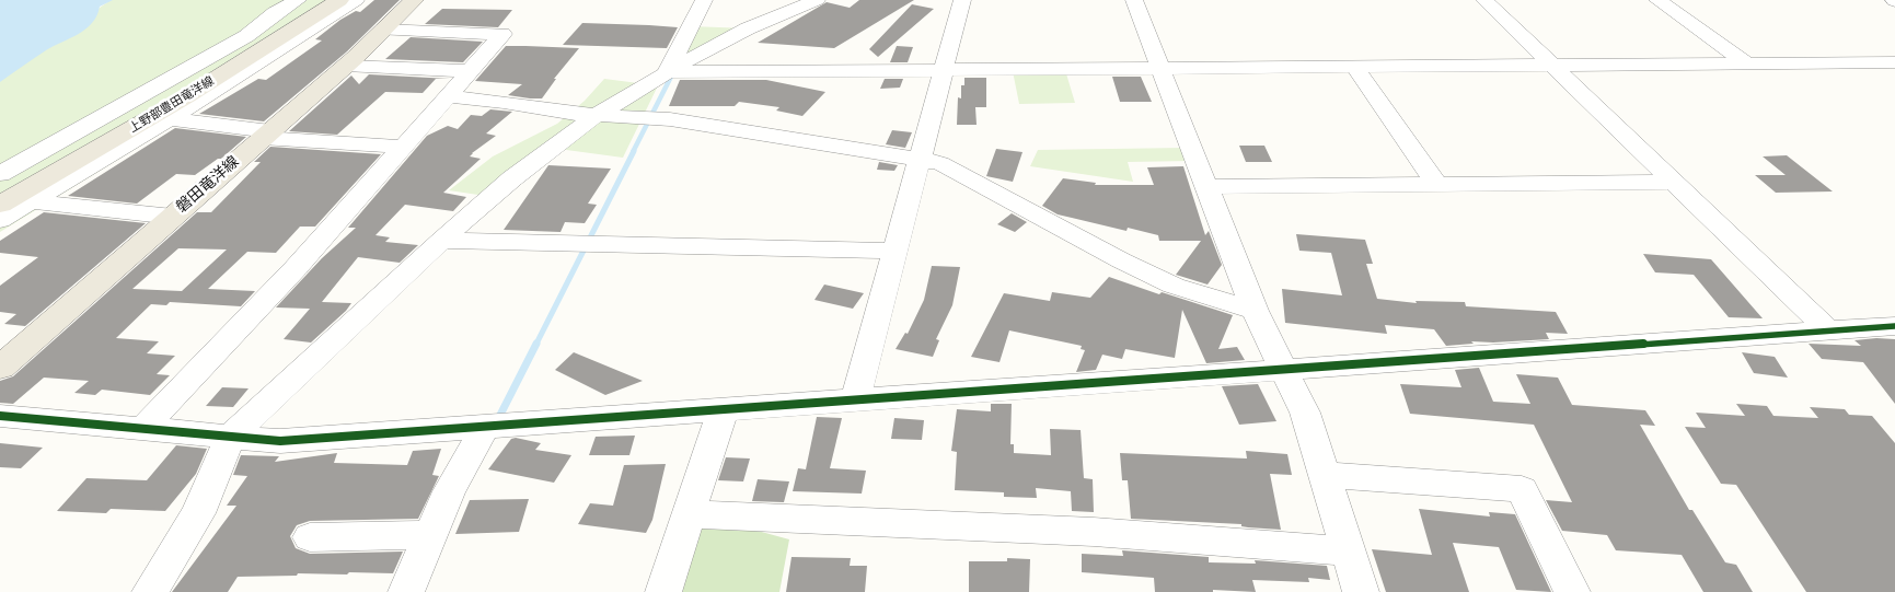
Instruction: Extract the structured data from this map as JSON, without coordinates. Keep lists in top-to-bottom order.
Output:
{
  "streets": {
    "main road": ["上野部豊田竜洋線", "磐田竜洋線"]
  }
}
